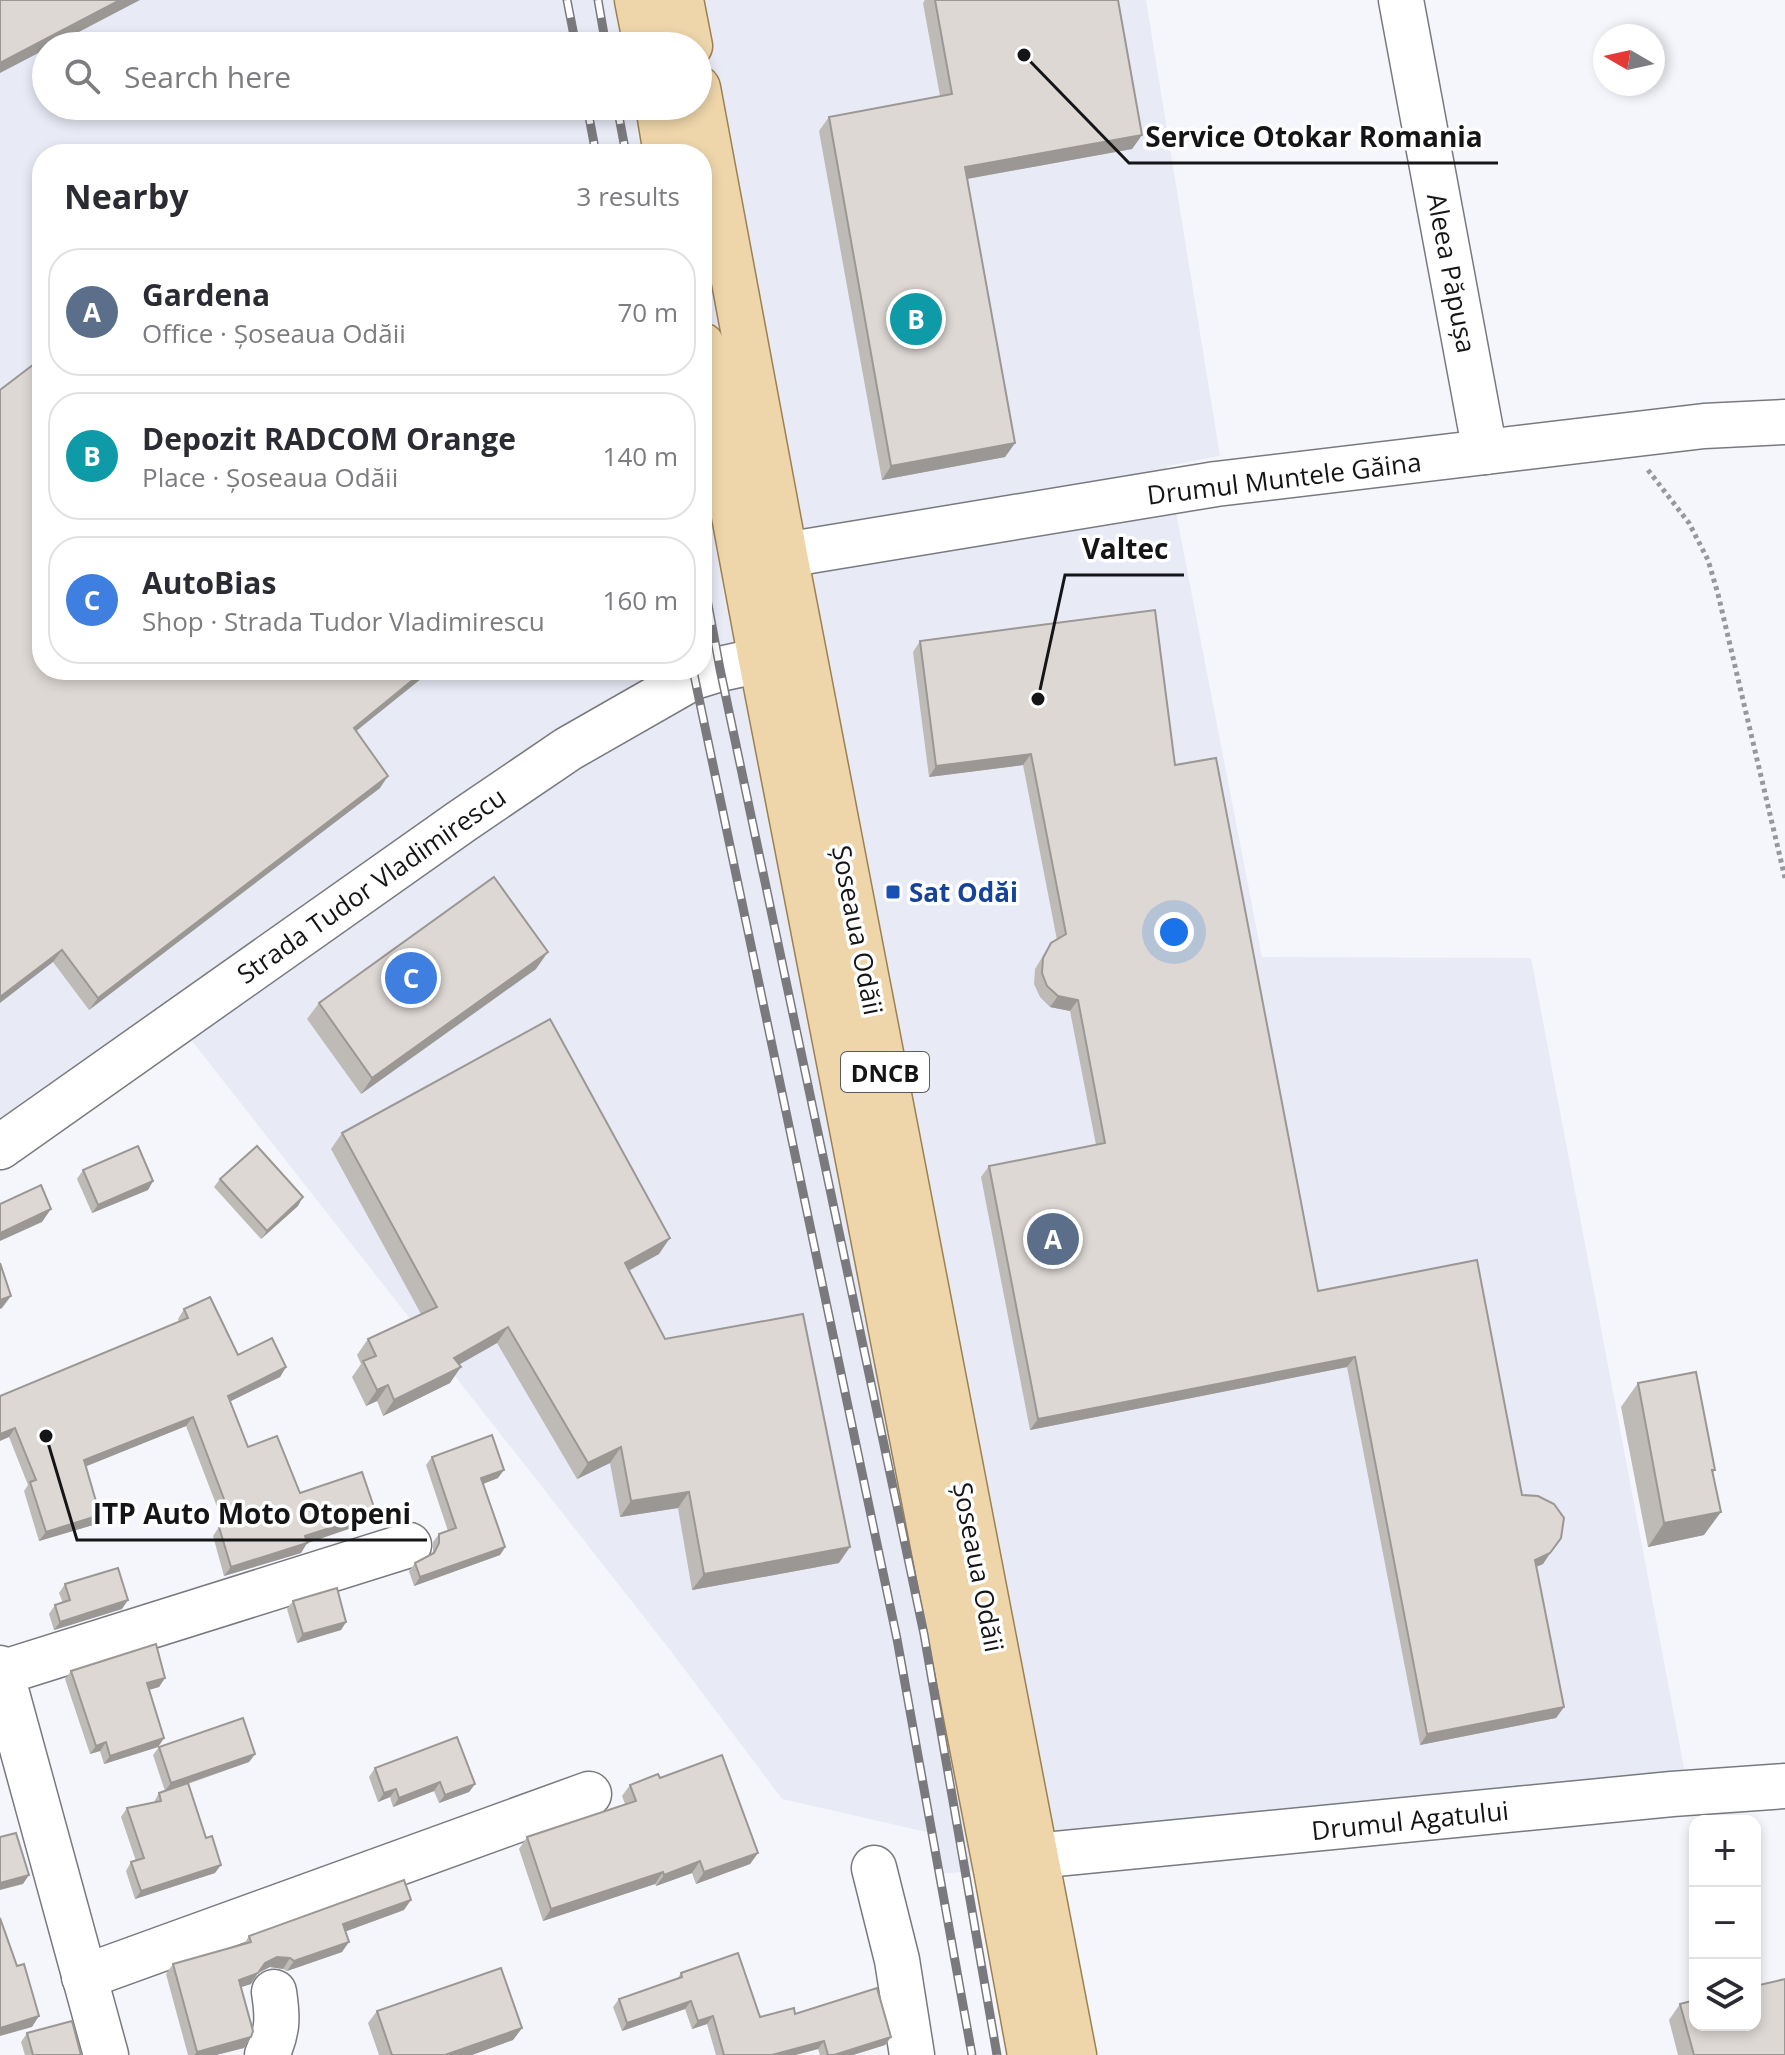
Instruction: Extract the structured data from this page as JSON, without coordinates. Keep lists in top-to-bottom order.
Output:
{
  "streets": {
    "main road": ["Șoseaua Odăii", "DNCB"],
    "street": [
      "Aleea Păpușa",
      "Drumul Muntele Găina",
      "Strada Tudor Vladimirescu",
      "Drumul Agatului"
    ]
  },
  "crossings": [
    ["Aleea Păpușa", "Drumul Muntele Găina"],
    ["Drumul Muntele Găina", "Șoseaua Odăii"],
    ["Strada Tudor Vladimirescu", "Șoseaua Odăii"],
    ["Șoseaua Odăii", "Drumul Agatului"]
  ],
  "places": {
    "other": ["Service Otokar Romania", "Valtec", "ITP Auto Moto Otopeni"],
    "transit": ["Sat Odăi"]
  },
  "north": "left",
  "page": {
    "search": "Search here",
    "heading": ["Nearby", "3 results"],
    "list": [
      {
        "mark": "A",
        "name": "Gardena",
        "note": "Office · Șoseaua Odăii",
        "value": "70 m"
      },
      {
        "mark": "B",
        "name": "Depozit RADCOM Orange",
        "note": "Place · Șoseaua Odăii",
        "value": "140 m"
      },
      {
        "mark": "C",
        "name": "AutoBias",
        "note": "Shop · Strada Tudor Vladimirescu",
        "value": "160 m"
      }
    ],
    "pins": ["B", "C", "A"],
    "map_buttons": ["+", "−"]
  }
}
